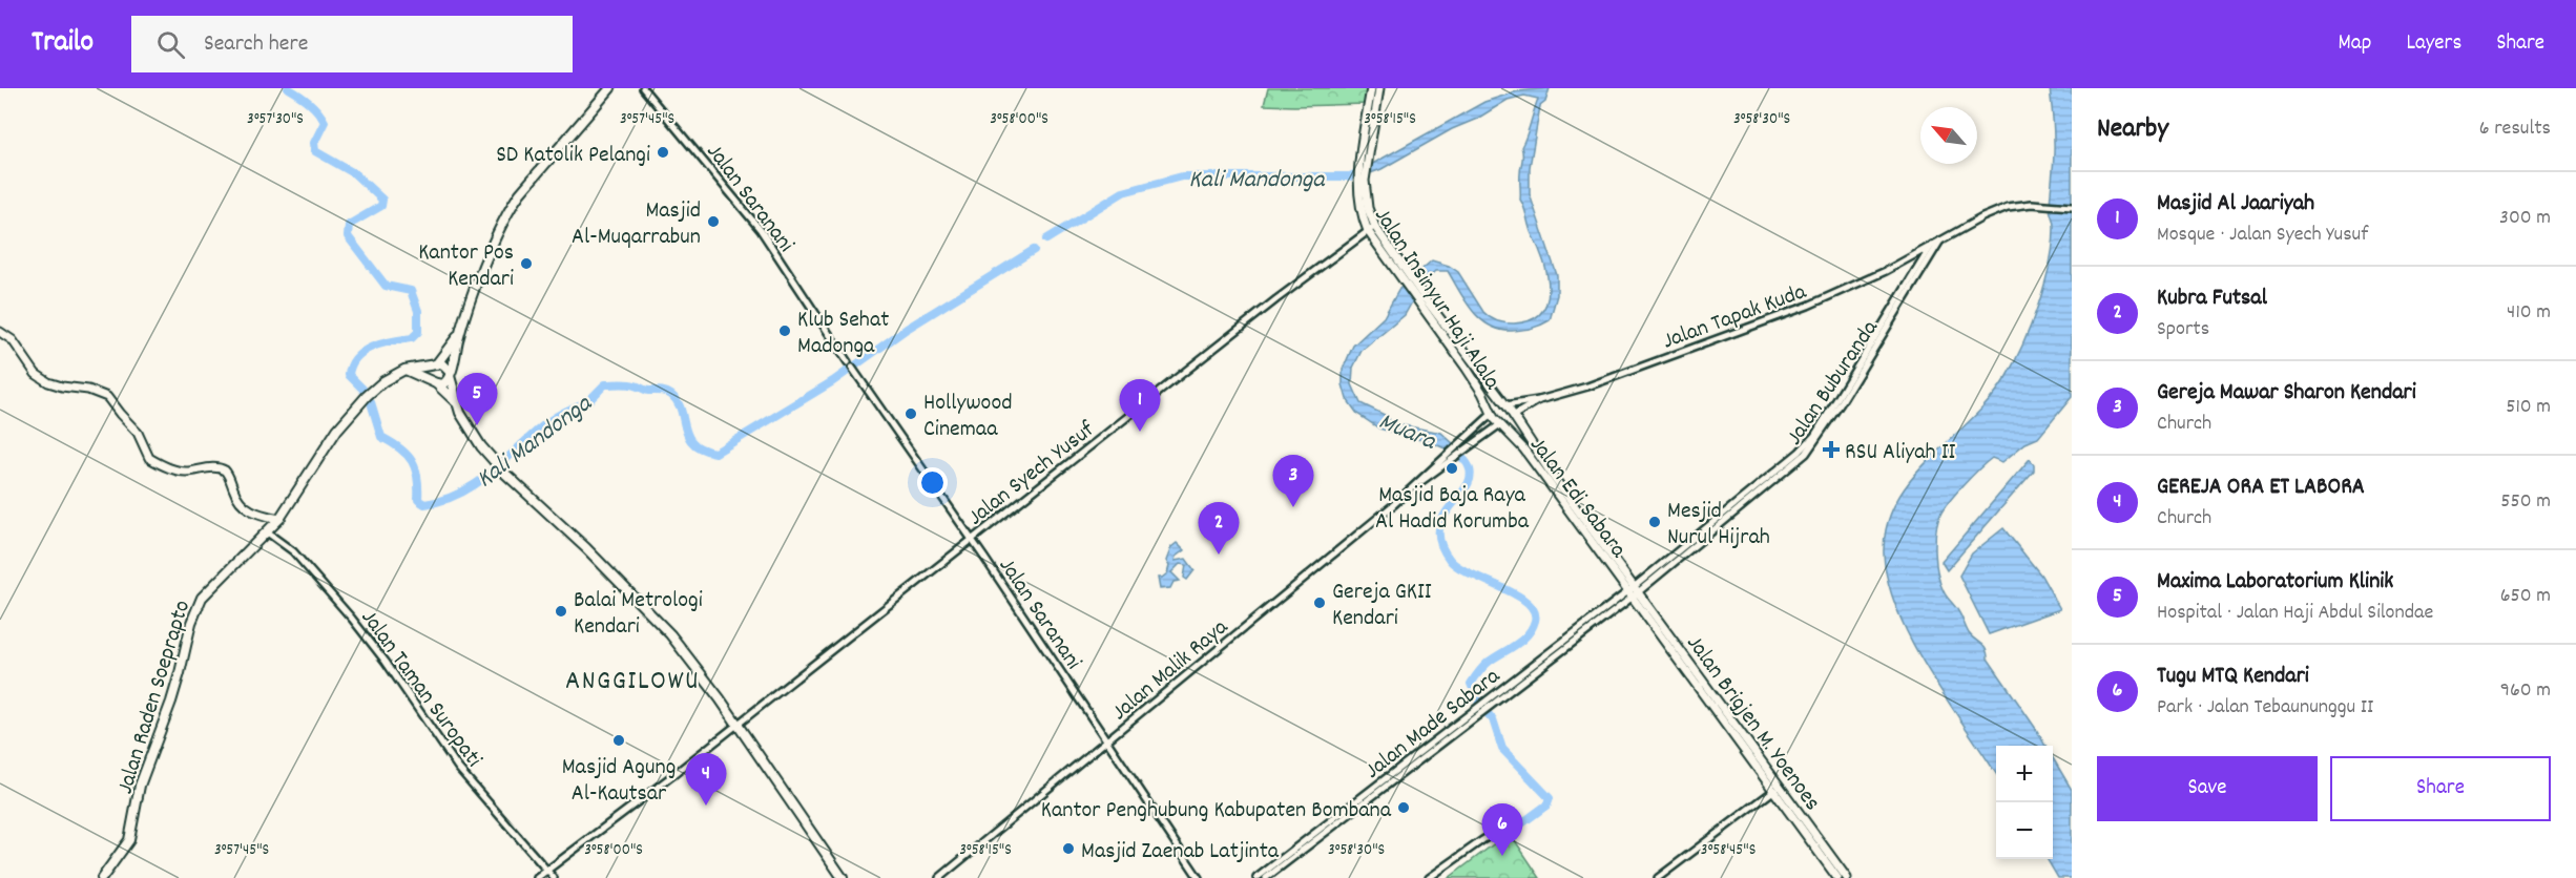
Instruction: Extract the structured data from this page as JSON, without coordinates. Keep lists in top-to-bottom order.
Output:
{
  "streets": {
    "highway": ["Jalan Raden Soeprapto"],
    "main road": ["Jalan Insinyur Haji Alala", "Jalan Edi Sabara", "Jalan Brigjen M. Yoenoes"],
    "street": [
      "Jalan Saranani",
      "Jalan Tapak Kuda",
      "Jalan Buburanda",
      "Jalan Syech Yusuf",
      "Jalan Malik Raya",
      "Jalan Taman Suropati",
      "Jalan Made Sabara"
    ]
  },
  "crossings": [
    ["Jalan Saranani", "Jalan Syech Yusuf"],
    ["Jalan Saranani", "Jalan Malik Raya"],
    ["Jalan Insinyur Haji Alala", "Jalan Tapak Kuda"],
    ["Jalan Insinyur Haji Alala", "Jalan Syech Yusuf"],
    ["Jalan Insinyur Haji Alala", "Jalan Edi Sabara"],
    ["Jalan Tapak Kuda", "Jalan Buburanda"],
    ["Jalan Tapak Kuda", "Jalan Edi Sabara"],
    ["Jalan Buburanda", "Jalan Edi Sabara"],
    ["Jalan Buburanda", "Jalan Made Sabara"],
    ["Jalan Buburanda", "Jalan Brigjen M. Yoenoes"],
    ["Jalan Syech Yusuf", "Jalan Taman Suropati"],
    ["Jalan Edi Sabara", "Jalan Made Sabara"],
    ["Jalan Edi Sabara", "Jalan Brigjen M. Yoenoes"],
    ["Jalan Taman Suropati", "Jalan Raden Soeprapto"],
    ["Jalan Made Sabara", "Jalan Brigjen M. Yoenoes"]
  ],
  "districts": ["ANGGILOWU"],
  "water": ["Kali Mandonga", "Muara"],
  "places": {
    "other": [
      "SD Katolik Pelangi",
      "Masjid Al-Muqarrabun",
      "Kantor Pos Kendari",
      "Klub Sehat Madonga",
      "Hollywood Cinemaa",
      "Masjid Baja Raya Al Hadid Korumba",
      "Mesjid Nurul Hijrah",
      "Gereja GKII Kendari",
      "Balai Metrologi Kendari",
      "Masjid Agung Al-Kautsar",
      "Kantor Penghubung Kabupaten Bombana",
      "Masjid Zaenab Latjinta"
    ],
    "health": ["RSU Aliyah II"]
  },
  "north": "top left",
  "page": {
    "header": "Trailo",
    "search": "Search here",
    "nav": ["Map", "Layers", "Share"],
    "heading": ["Nearby", "6 results"],
    "list": [
      {
        "mark": "1",
        "name": "Masjid Al Jaariyah",
        "note": "Mosque · Jalan Syech Yusuf",
        "value": "300 m"
      },
      {
        "mark": "2",
        "name": "Kubra Futsal",
        "note": "Sports",
        "value": "410 m"
      },
      {
        "mark": "3",
        "name": "Gereja Mawar Sharon Kendari",
        "note": "Church",
        "value": "510 m"
      },
      {
        "mark": "4",
        "name": "GEREJA ORA ET LABORA",
        "note": "Church",
        "value": "550 m"
      },
      {
        "mark": "5",
        "name": "Maxima Laboratorium Klinik",
        "note": "Hospital · Jalan Haji Abdul Silondae",
        "value": "650 m"
      },
      {
        "mark": "6",
        "name": "Tugu MTQ Kendari",
        "note": "Park · Jalan Tebaununggu II",
        "value": "960 m"
      }
    ],
    "pins": [
      "5",
      "1",
      "3",
      "2",
      "4",
      "6"
    ],
    "buttons": ["Save", "Share"],
    "map_buttons": ["+", "−"]
  },
  "coordinates": [
    "3°57'30\"S",
    "3°57'45\"S",
    "3°58'00\"S",
    "3°58'15\"S",
    "3°58'30\"S",
    "3°58'45\"S"
  ]
}
